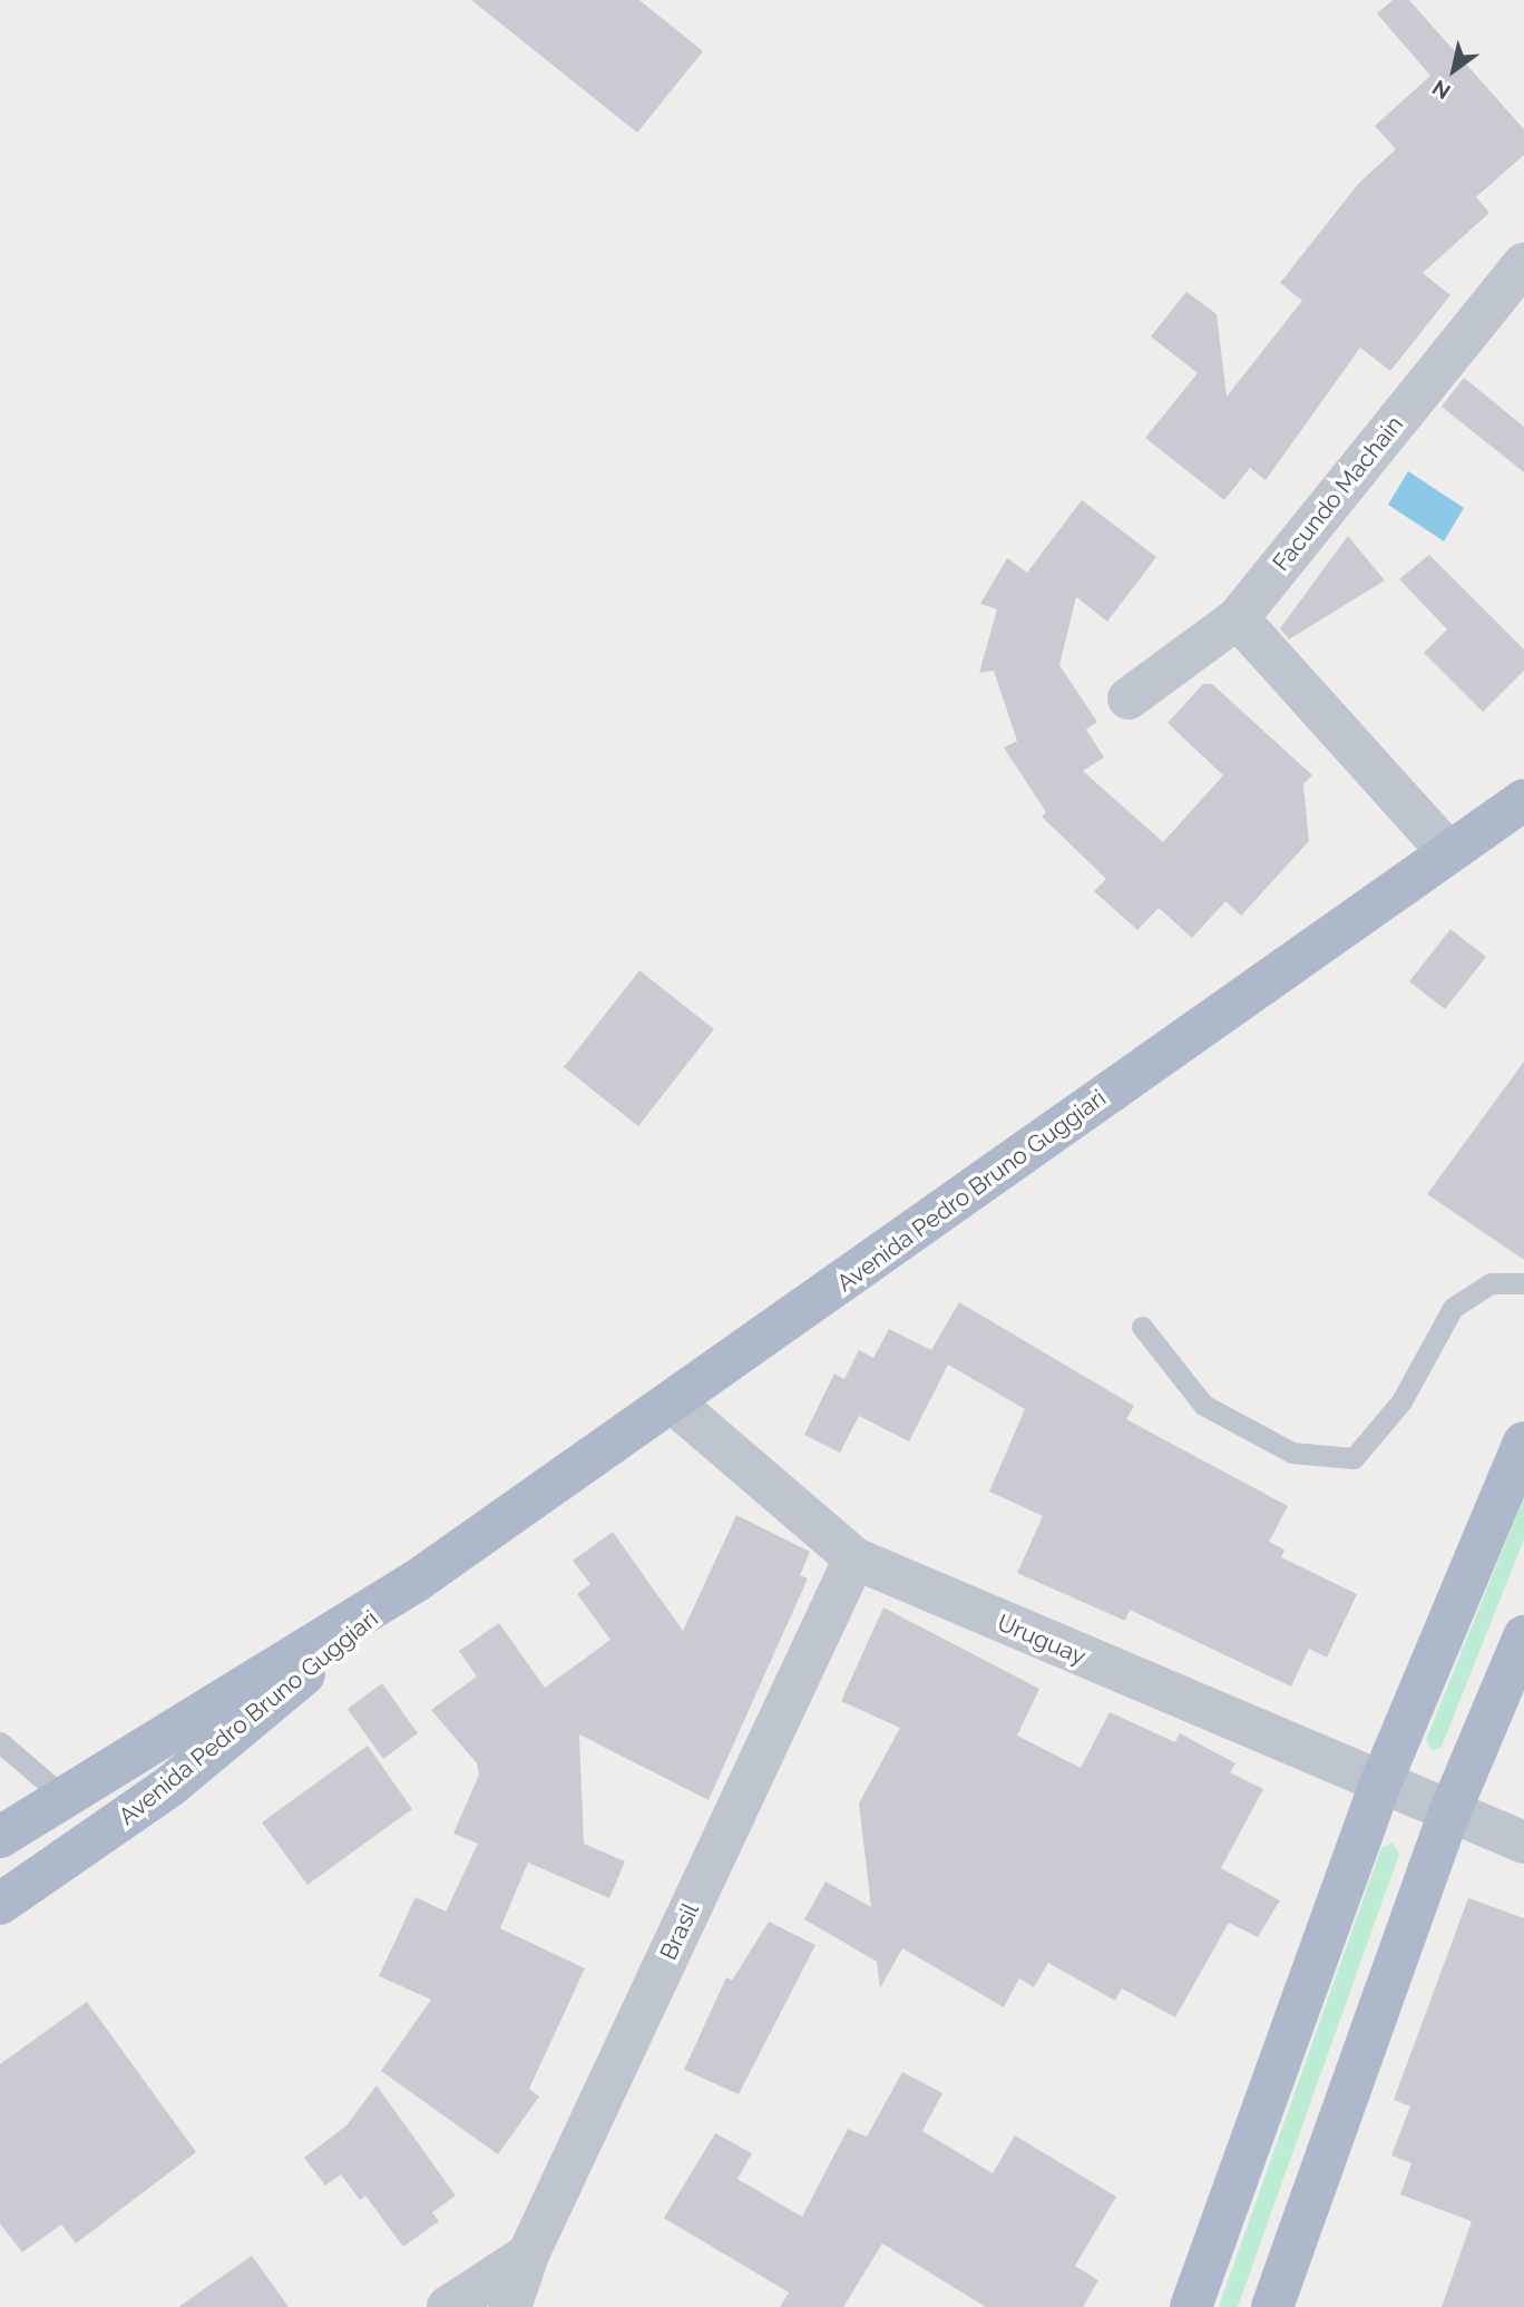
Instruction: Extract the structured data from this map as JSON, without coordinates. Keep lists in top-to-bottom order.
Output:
{
  "streets": {
    "main road": ["Avenida Pedro Bruno Guggiari"],
    "street": ["Facundo Machain", "Uruguay", "Brasil"]
  },
  "crossings": [
    ["Avenida Pedro Bruno Guggiari", "Uruguay"],
    ["Uruguay", "Brasil"]
  ],
  "north": "bottom left"
}
